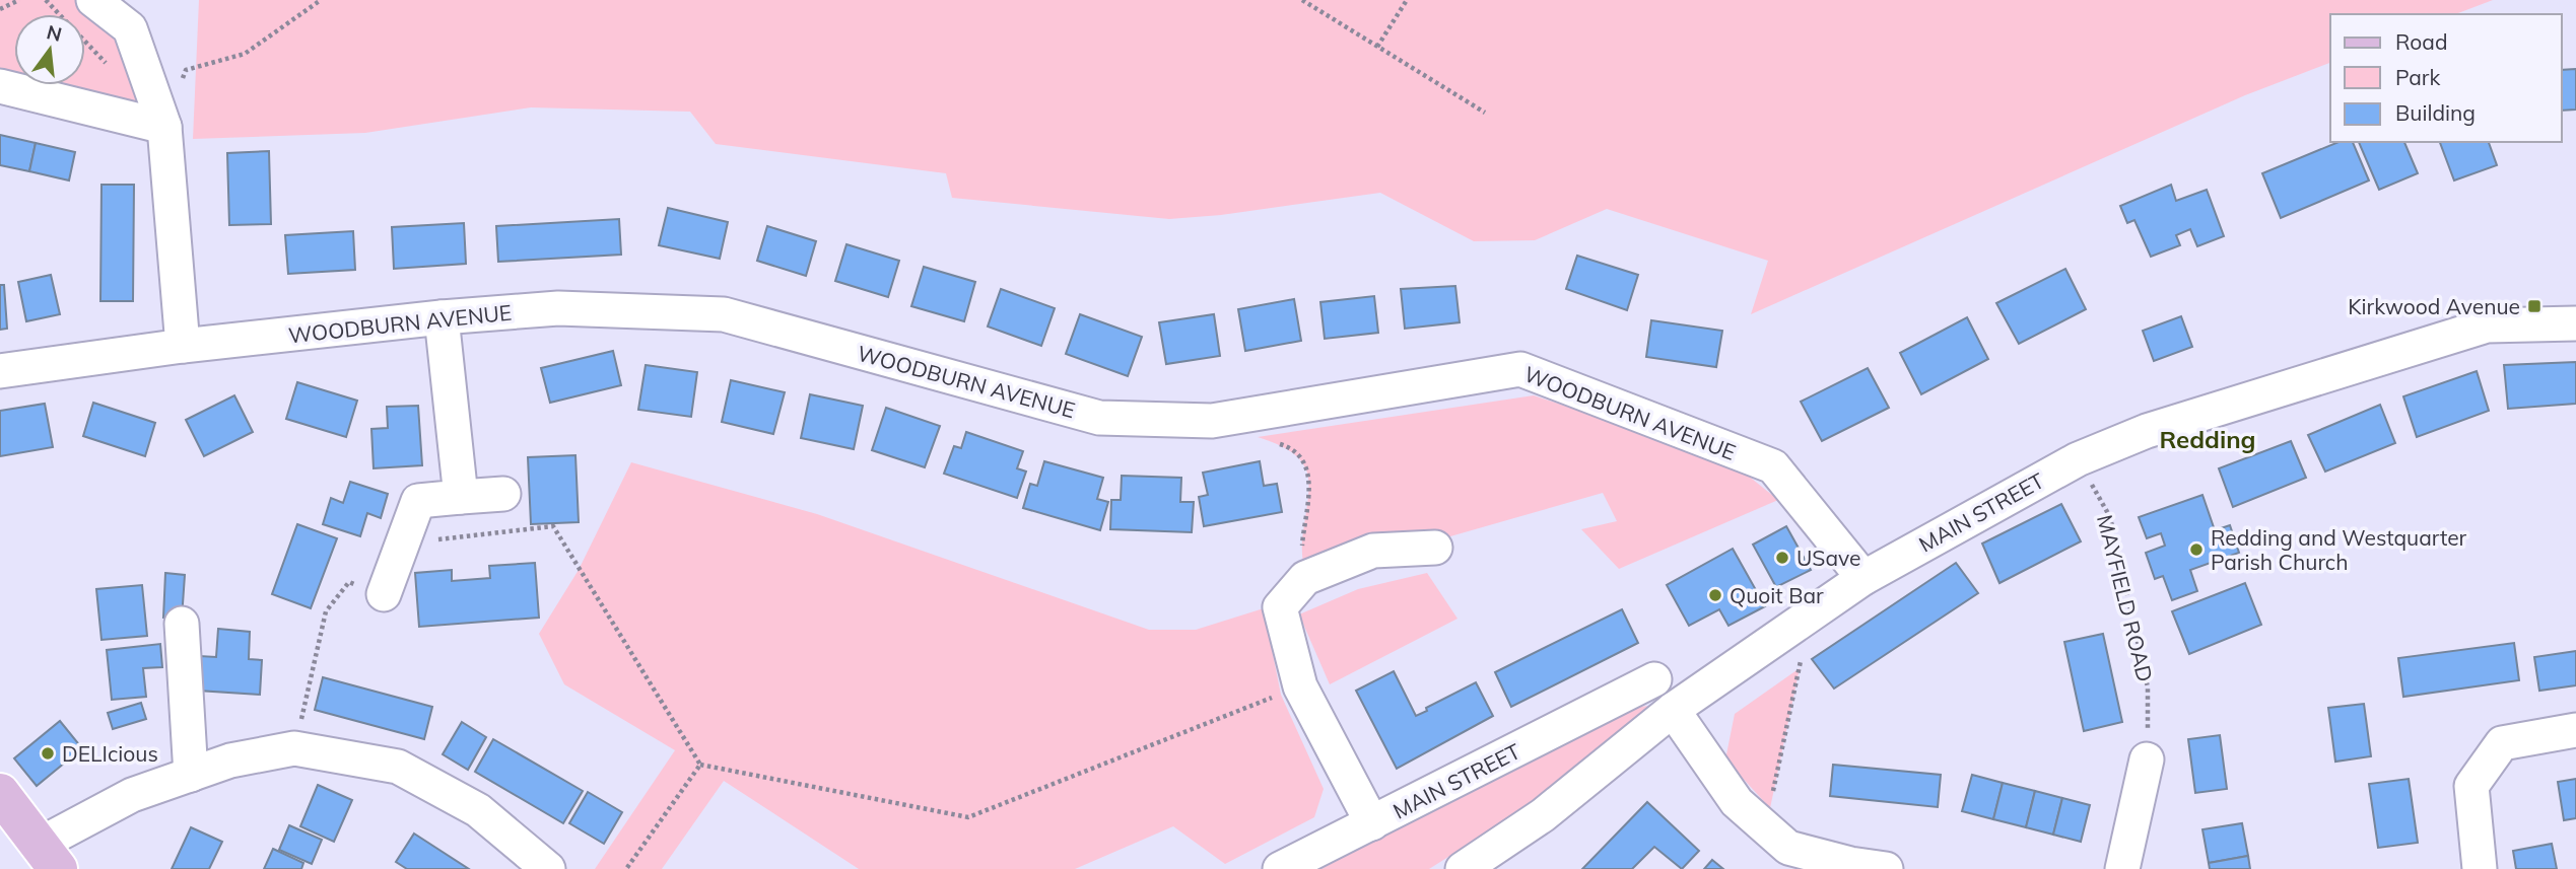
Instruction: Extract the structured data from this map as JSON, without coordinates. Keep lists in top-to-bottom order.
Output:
{
  "streets": {
    "street": ["WOODBURN AVENUE", "MAIN STREET"],
    "path": ["MAYFIELD ROAD"]
  },
  "crossings": [
    ["WOODBURN AVENUE", "MAIN STREET"],
    ["MAIN STREET", "MAYFIELD ROAD"]
  ],
  "districts": ["Redding"],
  "places": {
    "transit": ["Kirkwood Avenue"],
    "other": [
      "Redding and Westquarter Parish Church",
      "USave",
      "Quoit Bar",
      "DELIcious"
    ]
  },
  "legend": ["Road", "Park", "Building"],
  "north": "top"
}
